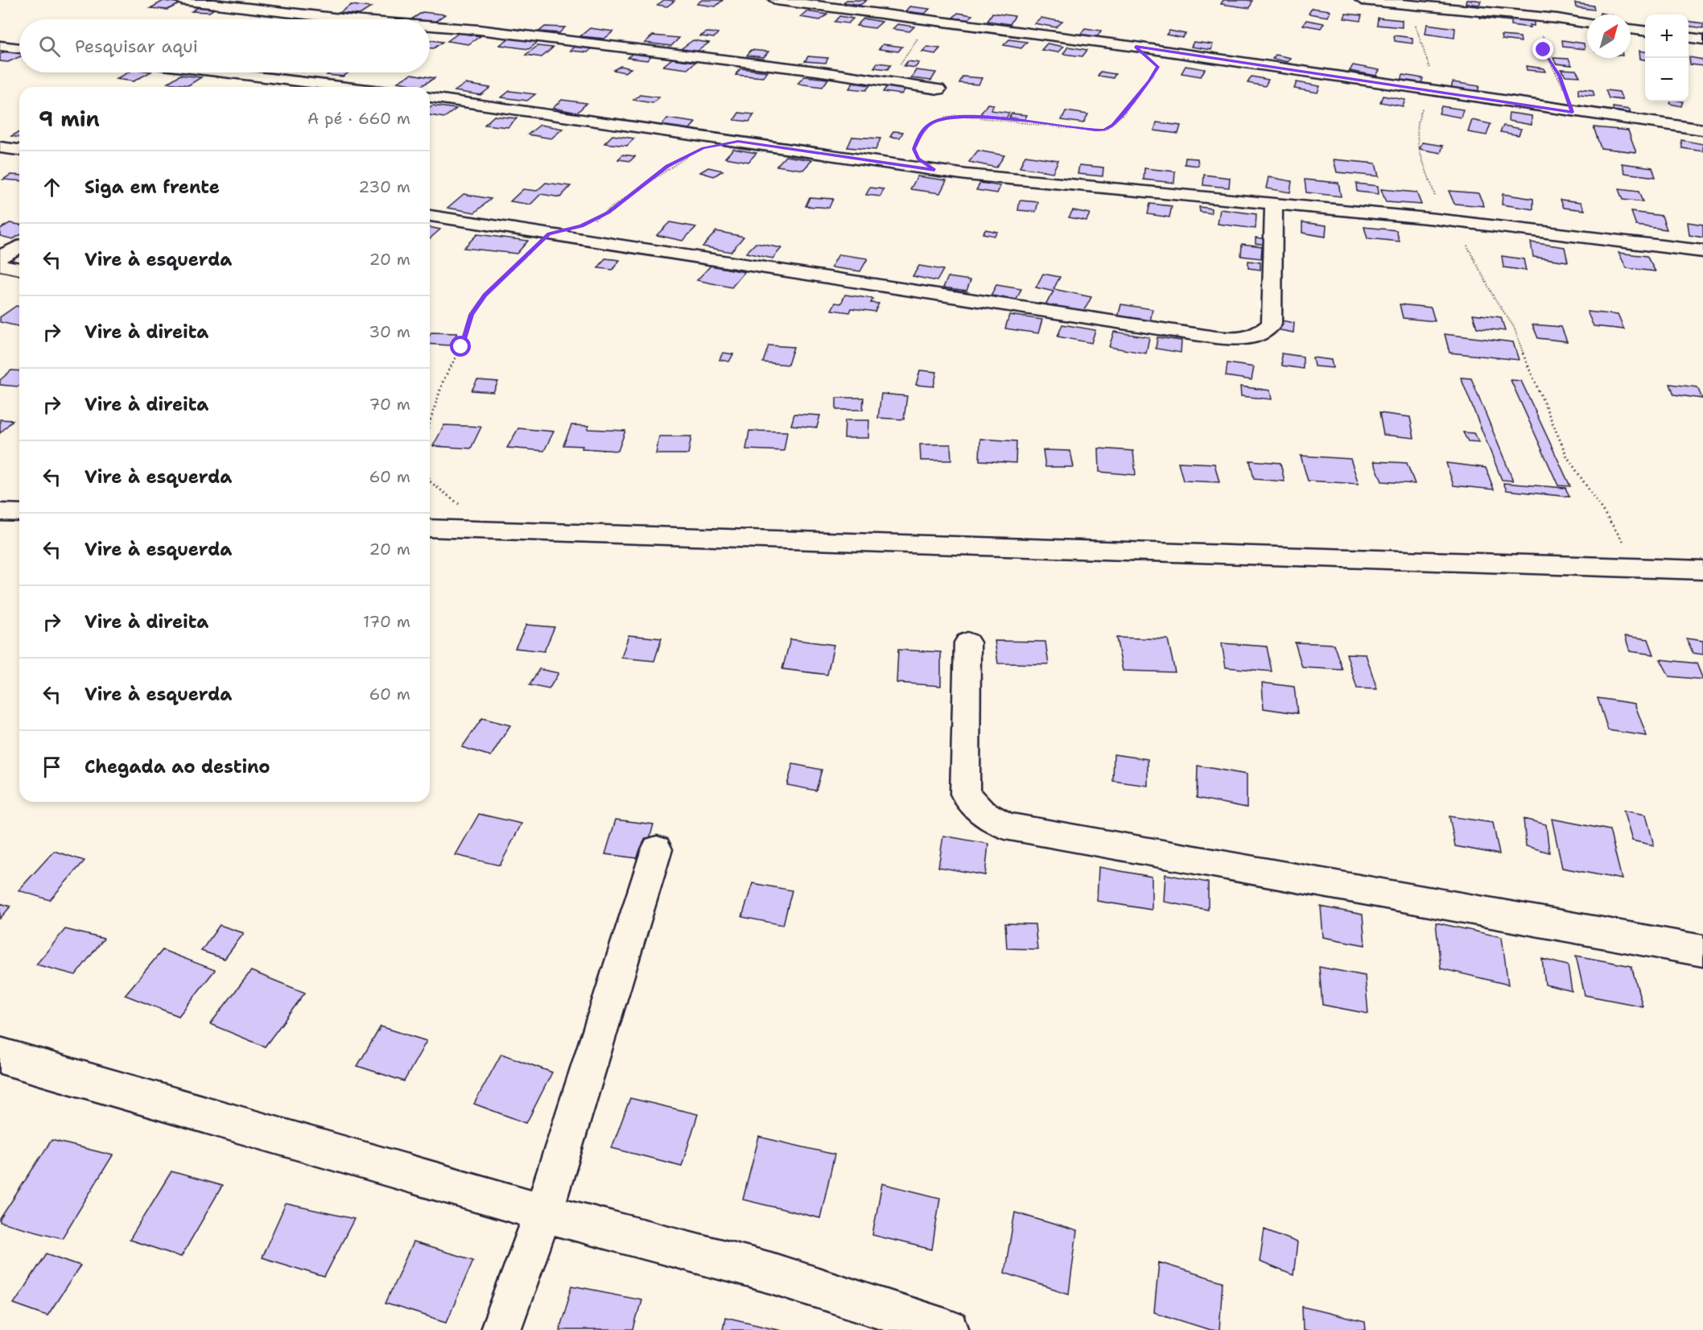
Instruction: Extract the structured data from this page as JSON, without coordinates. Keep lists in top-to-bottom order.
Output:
{
  "north": "top right",
  "page": {
    "map_buttons": ["+", "−"],
    "search": "Pesquisar aqui",
    "heading": ["9 min", "A pé · 660 m"],
    "list": [
      ["Siga em frente", "230 m"],
      ["Vire à esquerda", "20 m"],
      ["Vire à direita", "30 m"],
      ["Vire à direita", "70 m"],
      ["Vire à esquerda", "60 m"],
      ["Vire à esquerda", "20 m"],
      ["Vire à direita", "170 m"],
      ["Vire à esquerda", "60 m"],
      "Chegada ao destino"
    ]
  }
}
